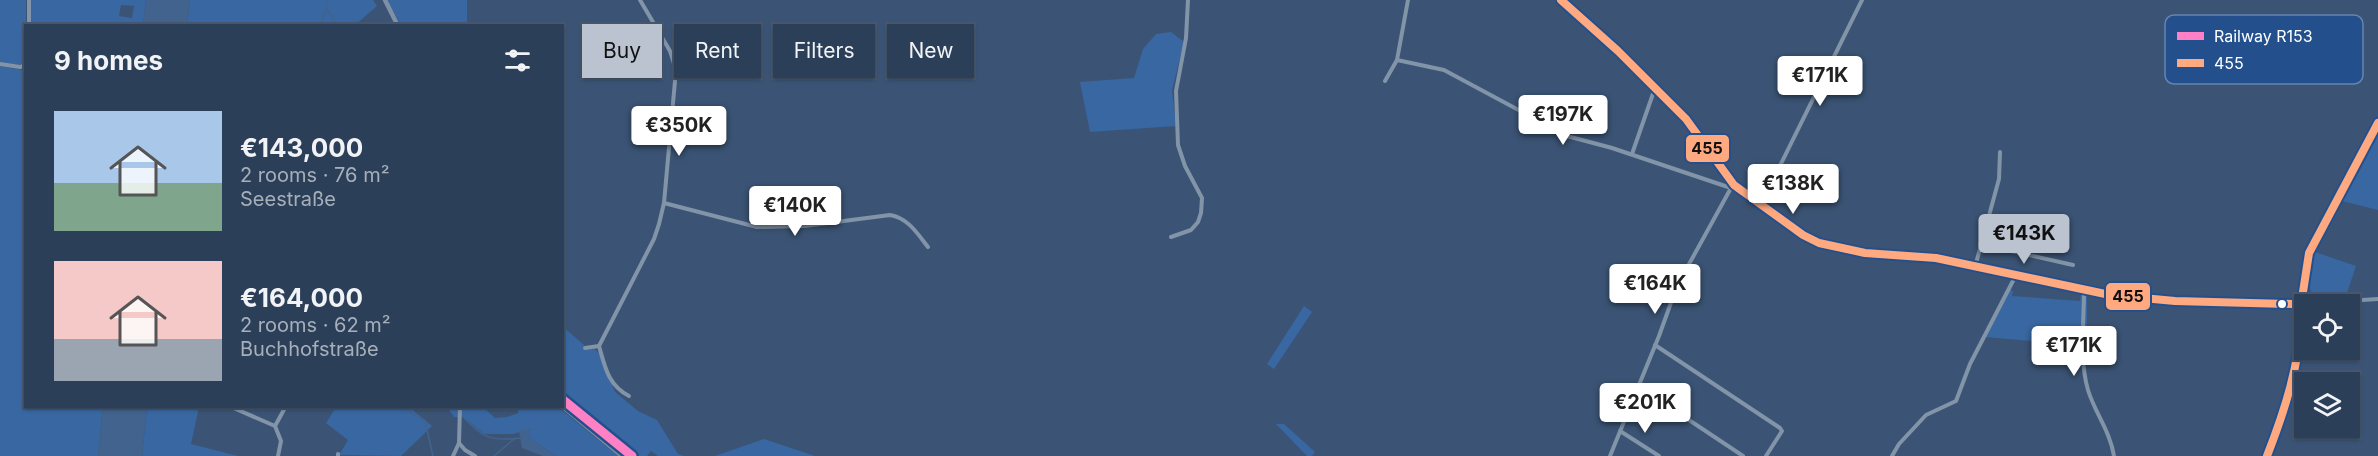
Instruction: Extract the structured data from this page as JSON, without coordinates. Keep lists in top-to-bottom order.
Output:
{
  "lines": ["transit line 455", "rail line R153"],
  "legend": ["Railway R153", "455"],
  "page": {
    "chip": [
      "Buy",
      "Rent",
      "Filters",
      "New"
    ],
    "heading": "9 homes",
    "price": [
      "€171K",
      "€197K",
      "€350K",
      "€138K",
      "€140K",
      "€143K",
      "€164K",
      "€171K",
      "€201K"
    ],
    "list": [
      {
        "name": "€143,000",
        "note": "2 rooms · 76 m² · Seestraße"
      },
      {
        "name": "€164,000",
        "note": "2 rooms · 62 m² · Buchhofstraße"
      }
    ]
  }
}
